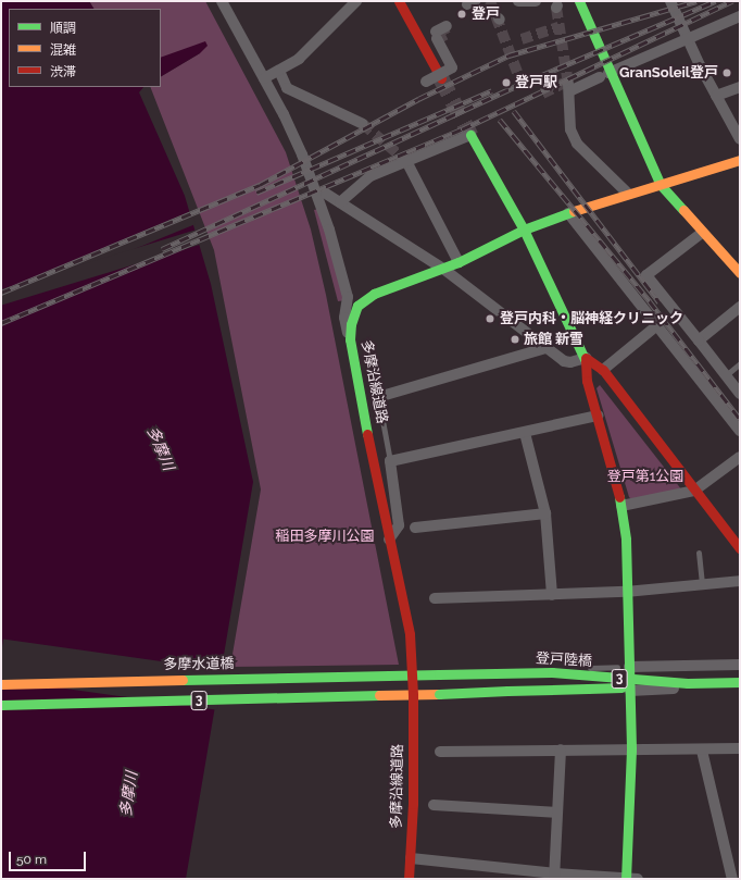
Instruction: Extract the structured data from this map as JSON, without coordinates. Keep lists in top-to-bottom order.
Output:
{
  "streets": {
    "main road": [
      "多摩沿線道路",
      "登戸陸橋",
      "多摩水道橋",
      "3"
    ]
  },
  "crossings": [
    ["多摩沿線道路", "登戸陸橋"],
    ["多摩沿線道路", "多摩水道橋"],
    ["多摩沿線道路", "3"],
    ["登戸陸橋", "多摩水道橋"],
    ["登戸陸橋", "3"]
  ],
  "water": ["多摩川"],
  "parks": ["登戸第1公園", "稲田多摩川公園"],
  "places": [
    "登戸",
    "GranSoleil登戸",
    "登戸駅",
    "登戸内科・脳神経クリニック",
    "旅館 新雪"
  ],
  "legend": ["順調", "混雑", "渋滞"],
  "scale_bar": "50 m"
}
